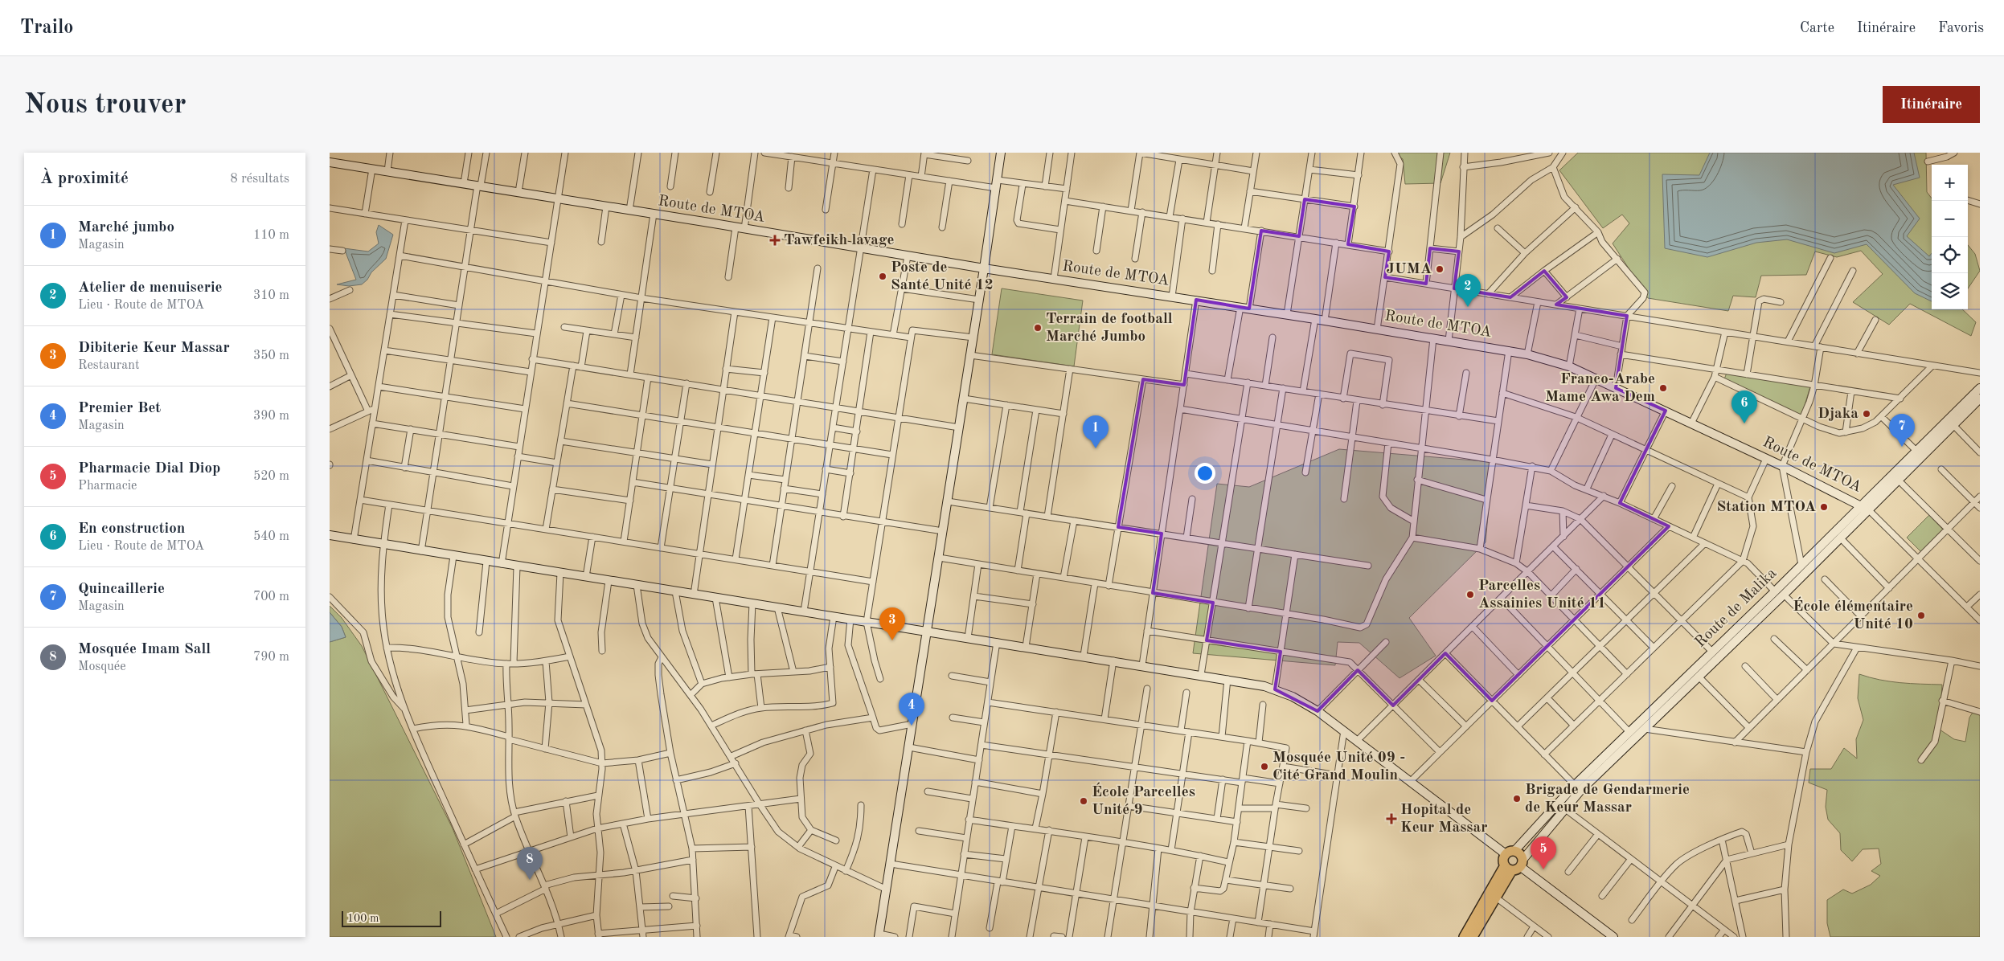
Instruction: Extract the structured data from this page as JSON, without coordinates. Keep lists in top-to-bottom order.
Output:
{
  "streets": {
    "main road": ["Route de Malika"],
    "street": ["Route de MTOA"]
  },
  "crossings": [
    ["Route de MTOA", "Route de Malika"]
  ],
  "places": {
    "health": ["Tawfeikh lavage", "Hopital de Keur Massar"],
    "other": [
      "JUMA",
      "Poste de Santé Unité 12",
      "Terrain de football Marché Jumbo",
      "Franco-Arabe Mame Awa Dem",
      "Djaka",
      "Station MTOA",
      "Parcelles Assainies Unité 11",
      "École élémentaire Unité 10",
      "Mosquée Unité 09 - Cité Grand Moulin",
      "Brigade de Gendarmerie de Keur Massar",
      "École Parcelles Unité 9"
    ]
  },
  "scale_bar": "100 m",
  "page": {
    "header": "Trailo",
    "nav": ["Carte", "Itinéraire", "Favoris"],
    "buttons": "Itinéraire",
    "title": "Nous trouver",
    "heading": ["À proximité", "8 résultats"],
    "map_buttons": ["+", "−"],
    "list": [
      {
        "mark": "1",
        "name": "Marché jumbo",
        "note": "Magasin",
        "value": "110 m"
      },
      {
        "mark": "2",
        "name": "Atelier de menuiserie",
        "note": "Lieu · Route de MTOA",
        "value": "310 m"
      },
      {
        "mark": "3",
        "name": "Dibiterie Keur Massar",
        "note": "Restaurant",
        "value": "350 m"
      },
      {
        "mark": "4",
        "name": "Premier Bet",
        "note": "Magasin",
        "value": "390 m"
      },
      {
        "mark": "5",
        "name": "Pharmacie Dial Diop",
        "note": "Pharmacie",
        "value": "520 m"
      },
      {
        "mark": "6",
        "name": "En construction",
        "note": "Lieu · Route de MTOA",
        "value": "540 m"
      },
      {
        "mark": "7",
        "name": "Quincaillerie",
        "note": "Magasin",
        "value": "700 m"
      },
      {
        "mark": "8",
        "name": "Mosquée Imam Sall",
        "note": "Mosquée",
        "value": "790 m"
      }
    ],
    "pins": [
      "2",
      "6",
      "7",
      "1",
      "3",
      "4",
      "5",
      "8"
    ],
    "scale": "100 m"
  }
}
